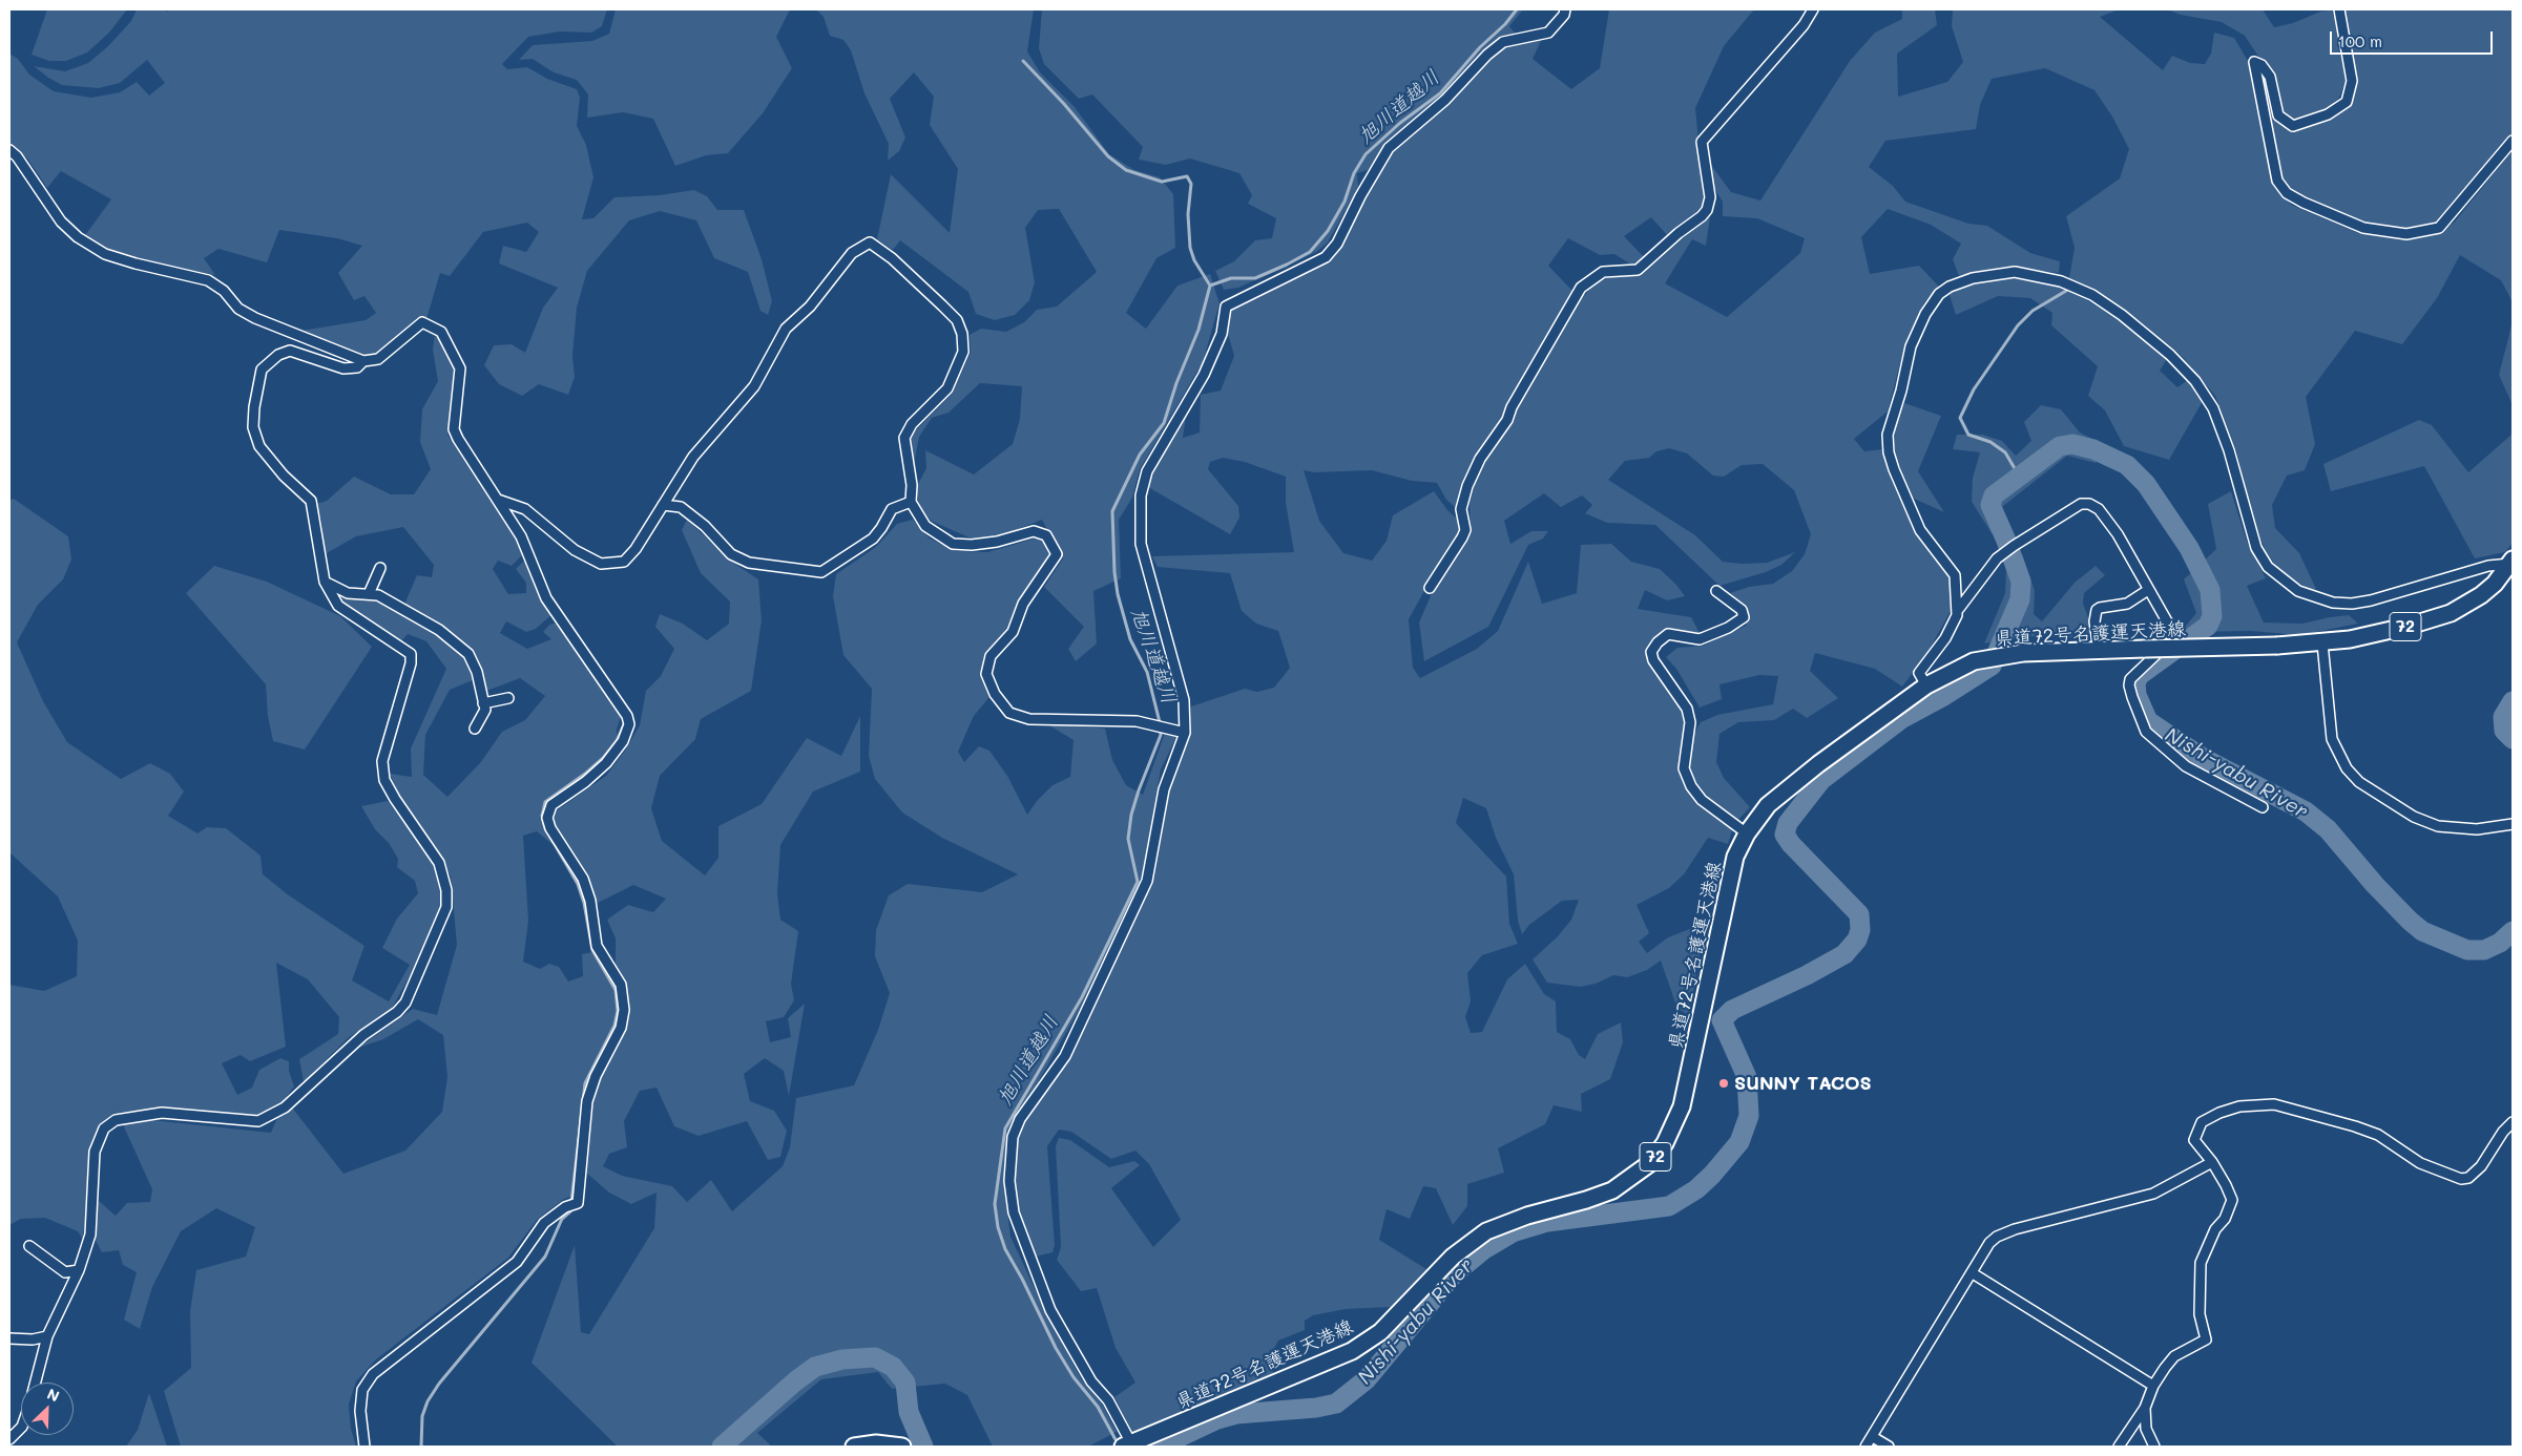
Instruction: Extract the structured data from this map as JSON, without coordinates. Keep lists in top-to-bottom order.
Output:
{
  "streets": {
    "main road": ["72", "県道72号名護運天港線"]
  },
  "water": ["旭川道越川", "Nishi-yabu River"],
  "places": ["SUNNY TACOS"],
  "scale_bar": "100 m",
  "north": "top right"
}
